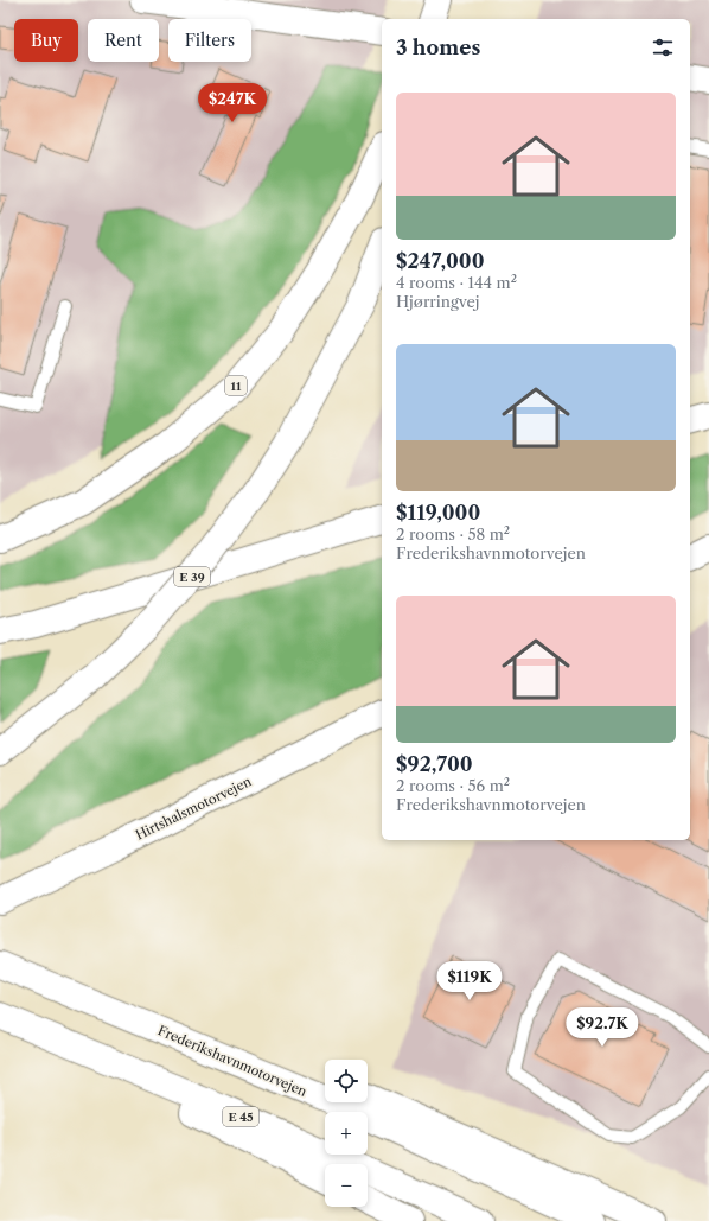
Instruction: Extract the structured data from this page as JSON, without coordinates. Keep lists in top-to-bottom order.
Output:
{
  "streets": {
    "main road": [
      "11",
      "E 39",
      "Hirtshalsmotorvejen",
      "Frederikshavnmotorvejen",
      "E 45"
    ]
  },
  "page": {
    "chip": ["Buy", "Rent", "Filters"],
    "heading": "3 homes",
    "list": [
      {
        "name": "$247,000",
        "note": "4 rooms · 144 m² · Hjørringvej"
      },
      {
        "name": "$119,000",
        "note": "2 rooms · 58 m² · Frederikshavnmotorvejen"
      },
      {
        "name": "$92,700",
        "note": "2 rooms · 56 m² · Frederikshavnmotorvejen"
      }
    ],
    "price": ["$247K", "$119K", "$92.7K"],
    "map_buttons": ["+", "−"]
  }
}
